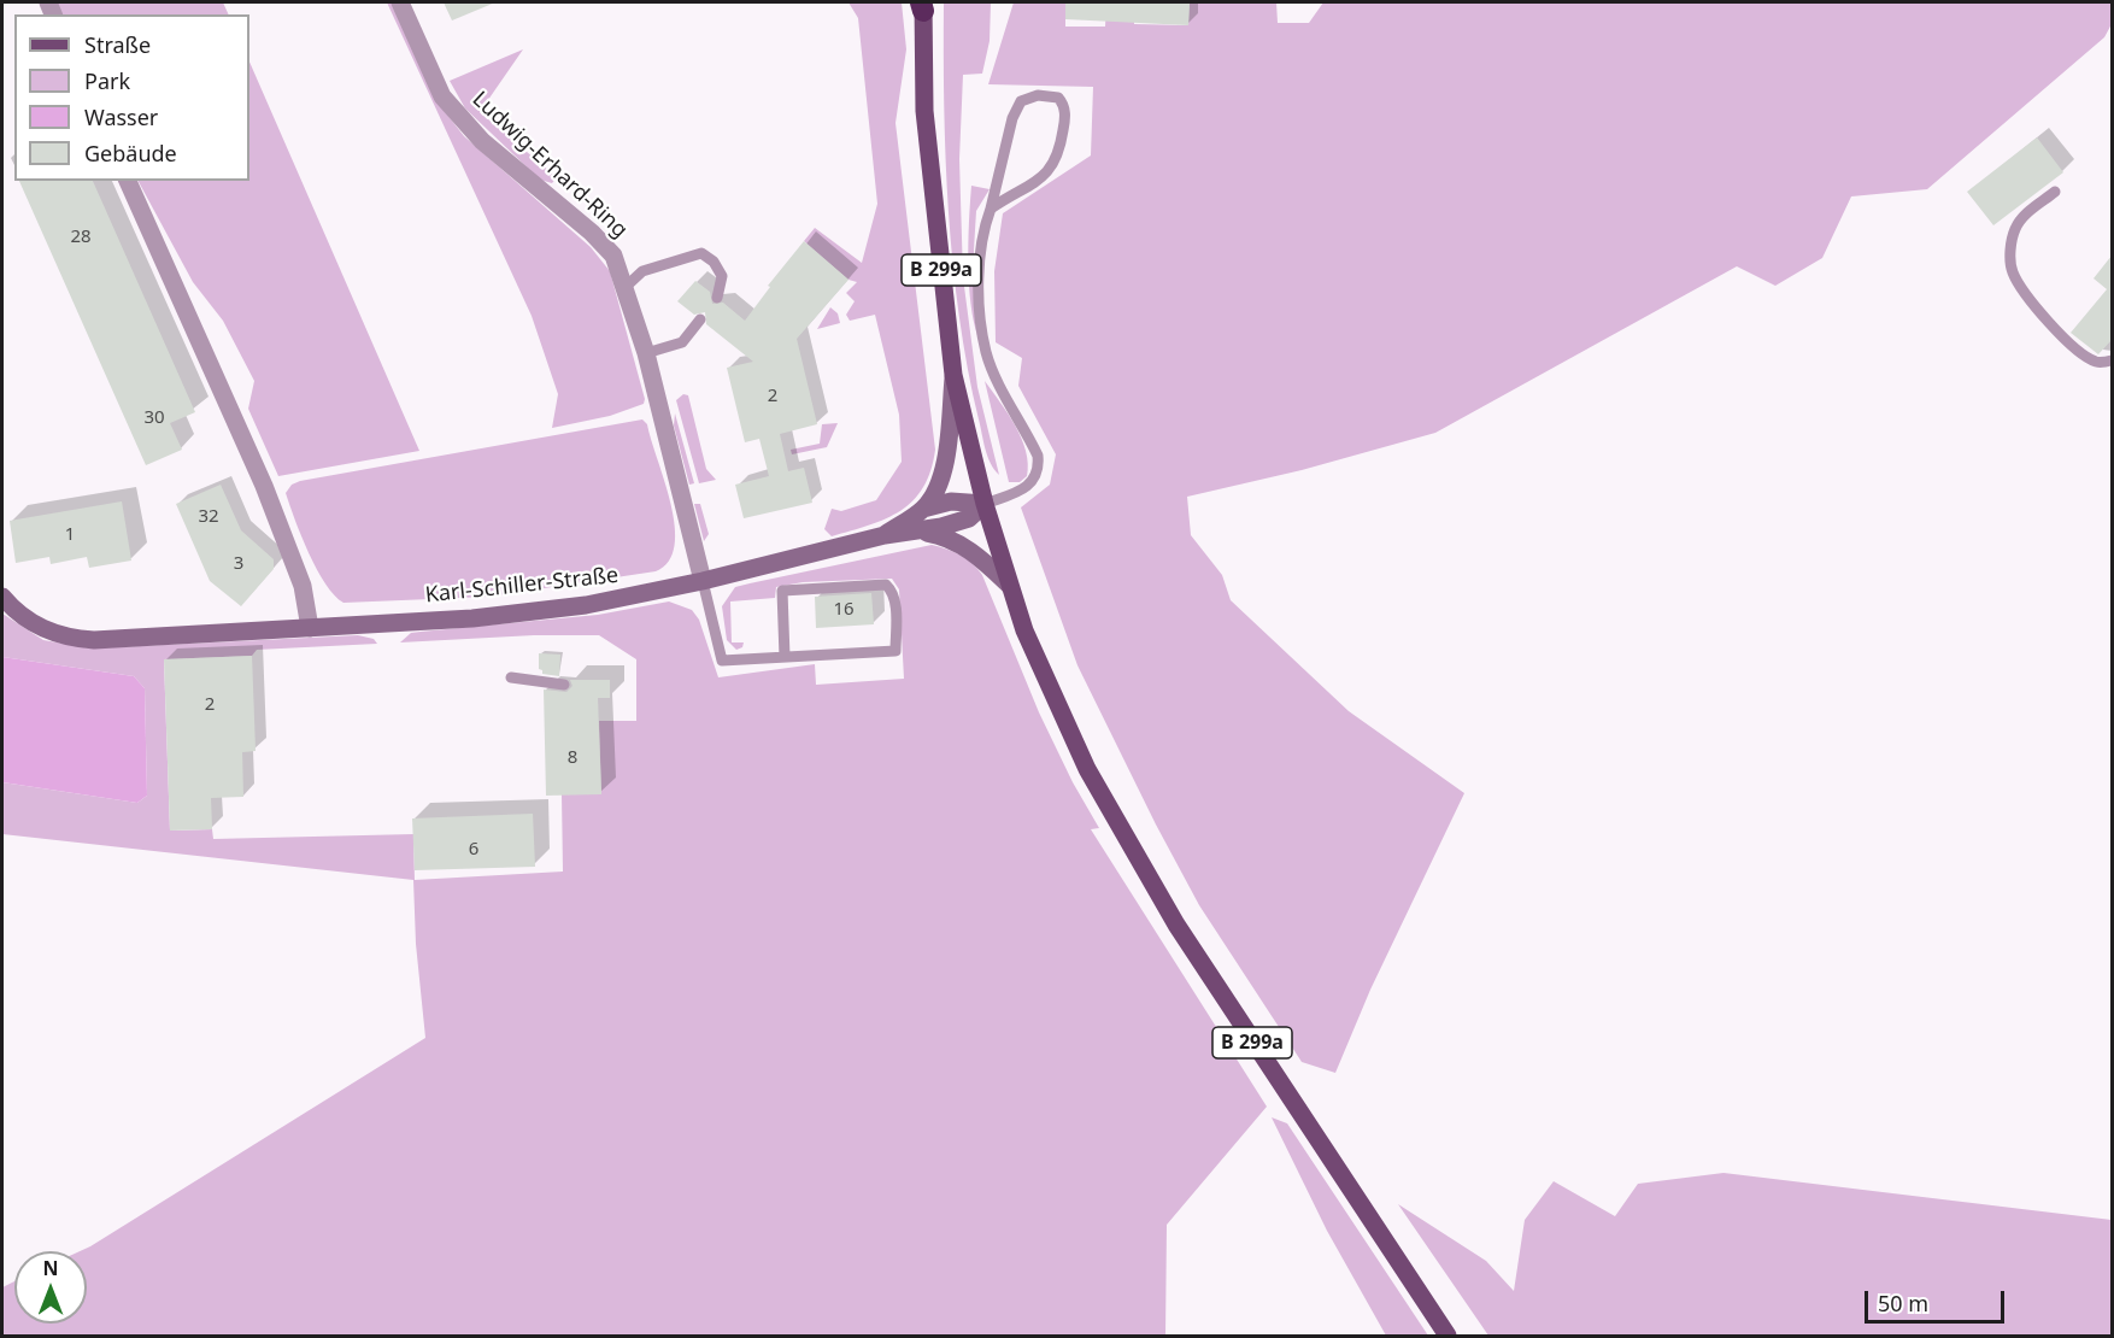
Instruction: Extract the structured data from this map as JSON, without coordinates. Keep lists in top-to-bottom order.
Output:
{
  "streets": {
    "main road": ["B 299a"],
    "street": ["Ludwig-Erhard-Ring", "Karl-Schiller-Straße"]
  },
  "crossings": [
    ["Ludwig-Erhard-Ring", "Karl-Schiller-Straße"],
    ["B 299a", "Karl-Schiller-Straße"]
  ],
  "house_numbers": [
    "28",
    "2",
    "30",
    "32",
    "1",
    "3",
    "16",
    "2",
    "8",
    "6"
  ],
  "legend": [
    "Straße",
    "Park",
    "Wasser",
    "Gebäude"
  ],
  "scale_bar": "50 m",
  "north": "top"
}
